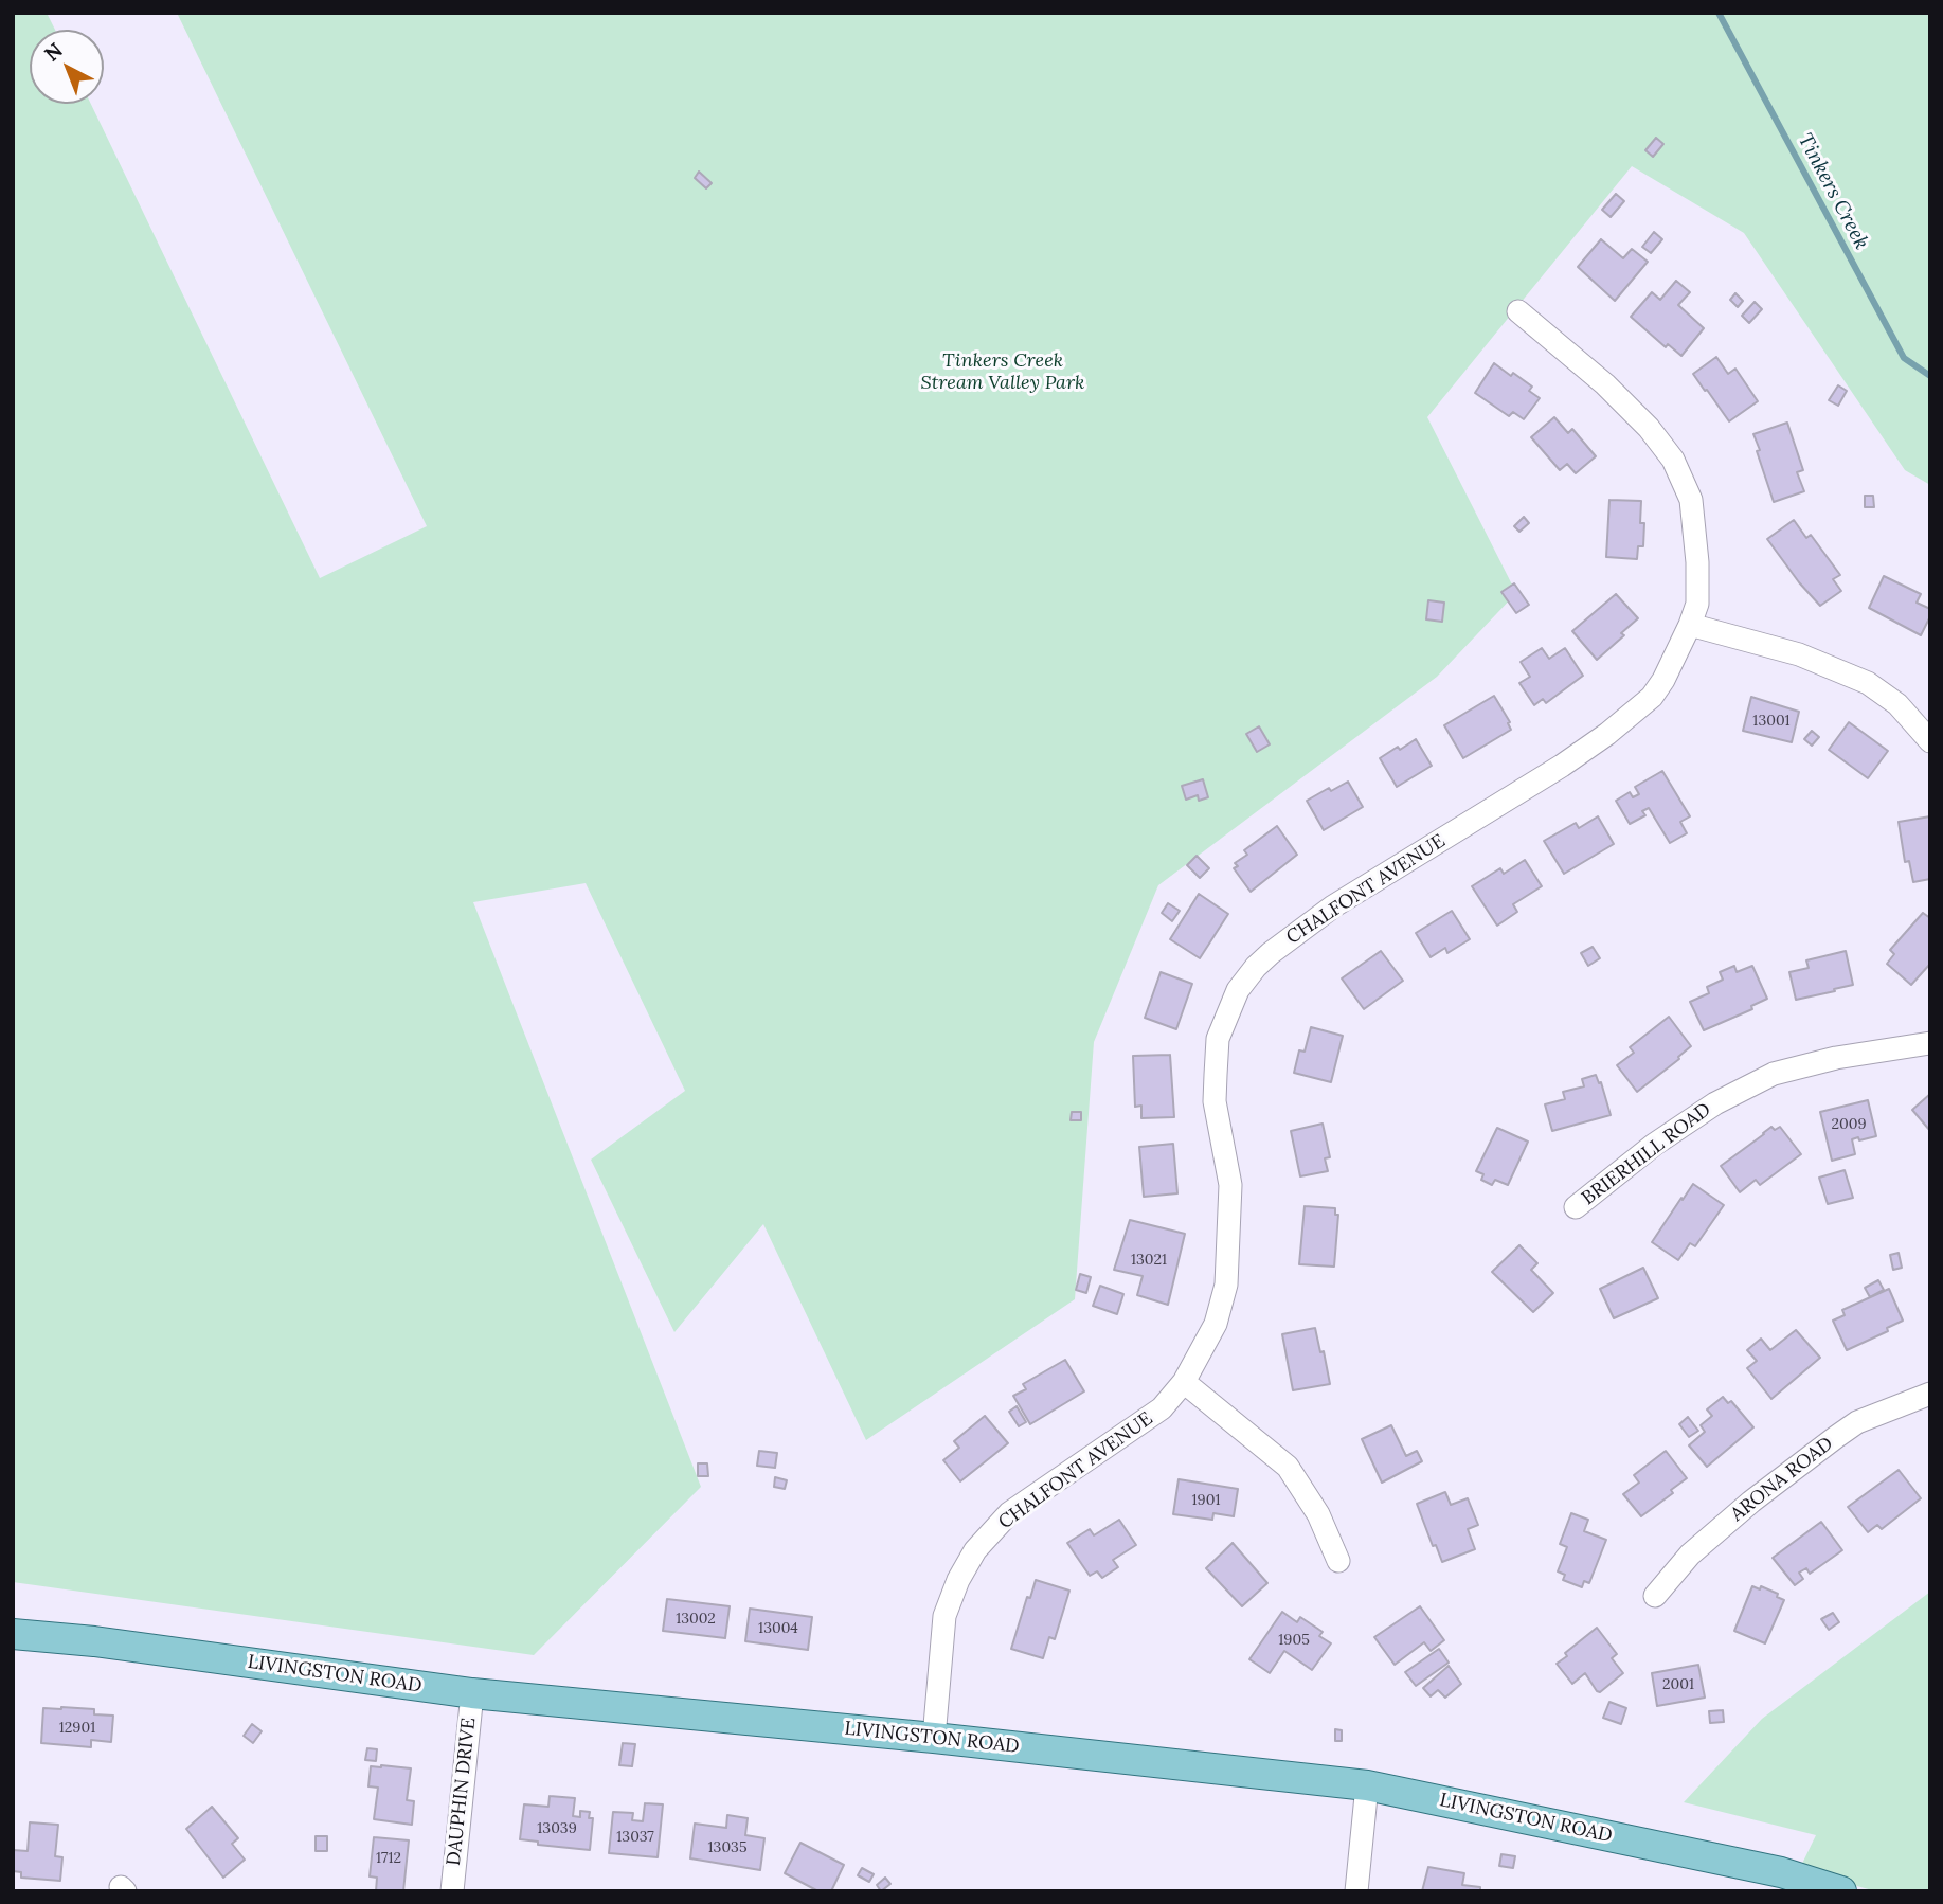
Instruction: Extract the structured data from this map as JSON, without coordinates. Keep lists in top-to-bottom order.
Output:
{
  "streets": {
    "main road": ["LIVINGSTON ROAD"],
    "street": [
      "CHALFONT AVENUE",
      "BRIERHILL ROAD",
      "ARONA ROAD",
      "DAUPHIN DRIVE"
    ]
  },
  "crossings": [
    ["CHALFONT AVENUE", "LIVINGSTON ROAD"],
    ["LIVINGSTON ROAD", "DAUPHIN DRIVE"]
  ],
  "water": ["Tinkers Creek"],
  "parks": ["Tinkers Creek Stream Valley Park"],
  "house_numbers": [
    "13001",
    "2009",
    "13021",
    "1901",
    "13002",
    "13004",
    "1905",
    "2001",
    "12901",
    "13039",
    "13037",
    "13035",
    "1712"
  ],
  "north": "top left"
}
